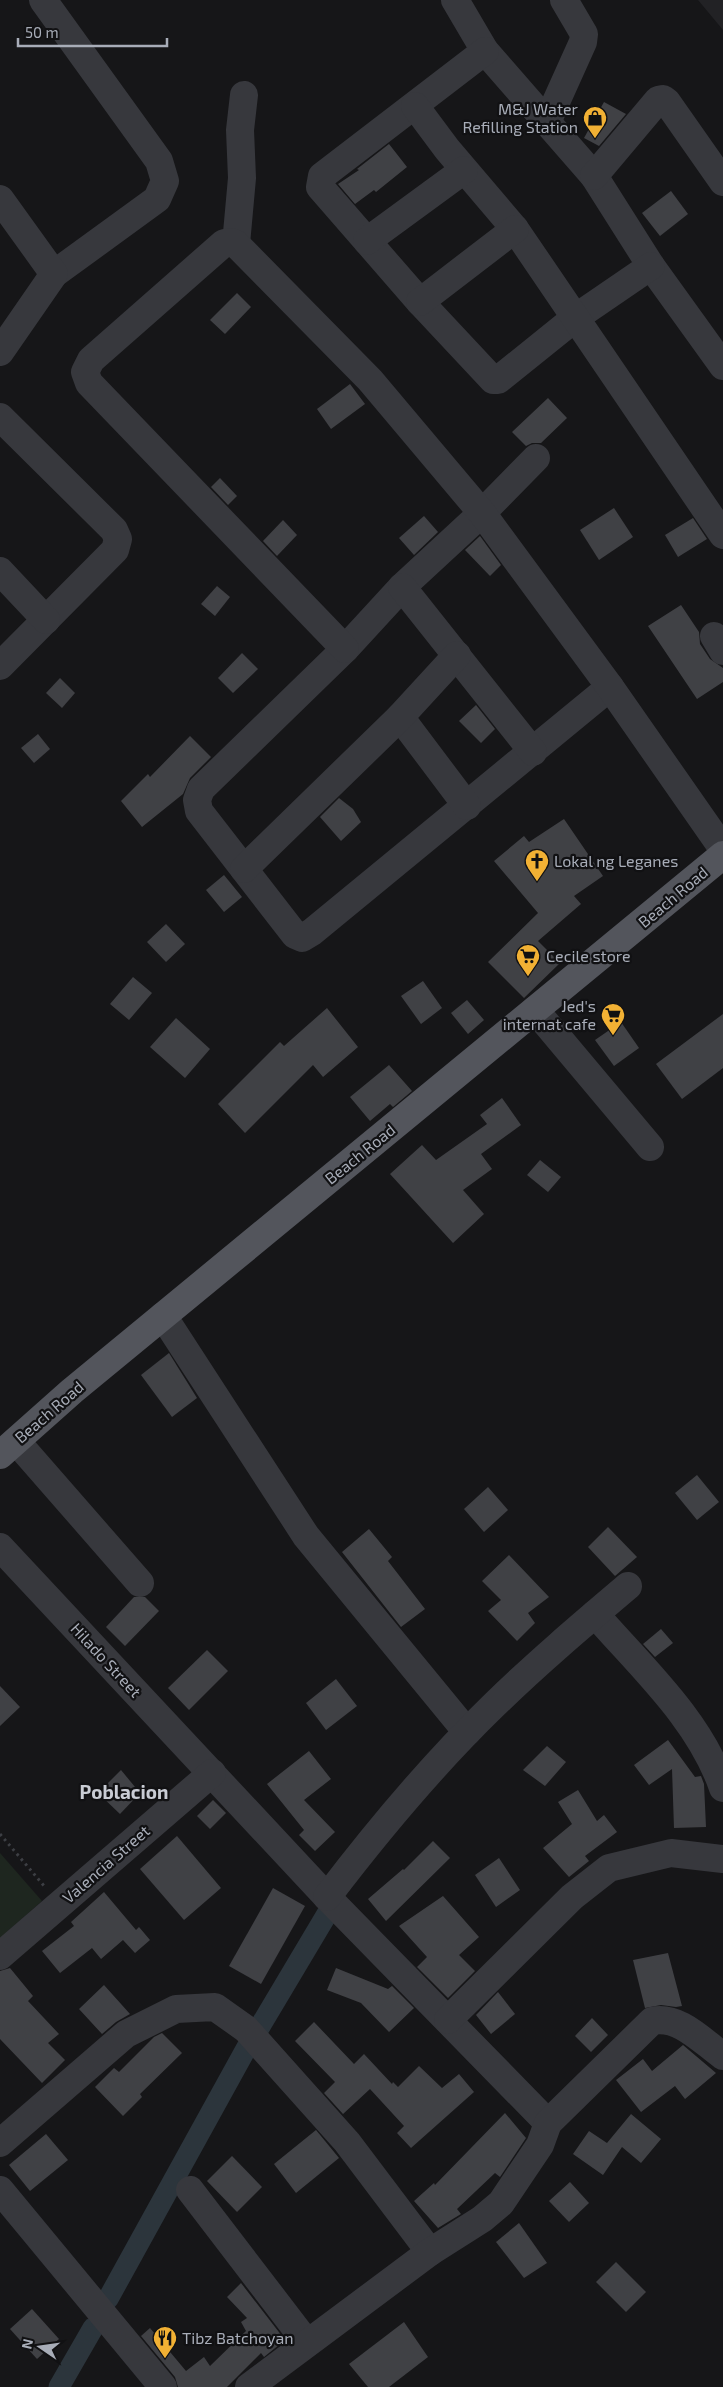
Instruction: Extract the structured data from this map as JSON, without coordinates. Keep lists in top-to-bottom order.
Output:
{
  "streets": {
    "main road": ["Beach Road"],
    "street": ["Hilado Street", "Valencia Street"]
  },
  "crossings": [
    ["Hilado Street", "Valencia Street"]
  ],
  "districts": ["Poblacion"],
  "places": {
    "shop": ["M&J Water Refilling Station"],
    "church": ["Lokal ng Leganes"],
    "supermarket": ["Cecile store", "Jed's internat cafe"],
    "restaurant": ["Tibz Batchoyan"]
  },
  "scale_bar": "50 m",
  "north": "left"
}
